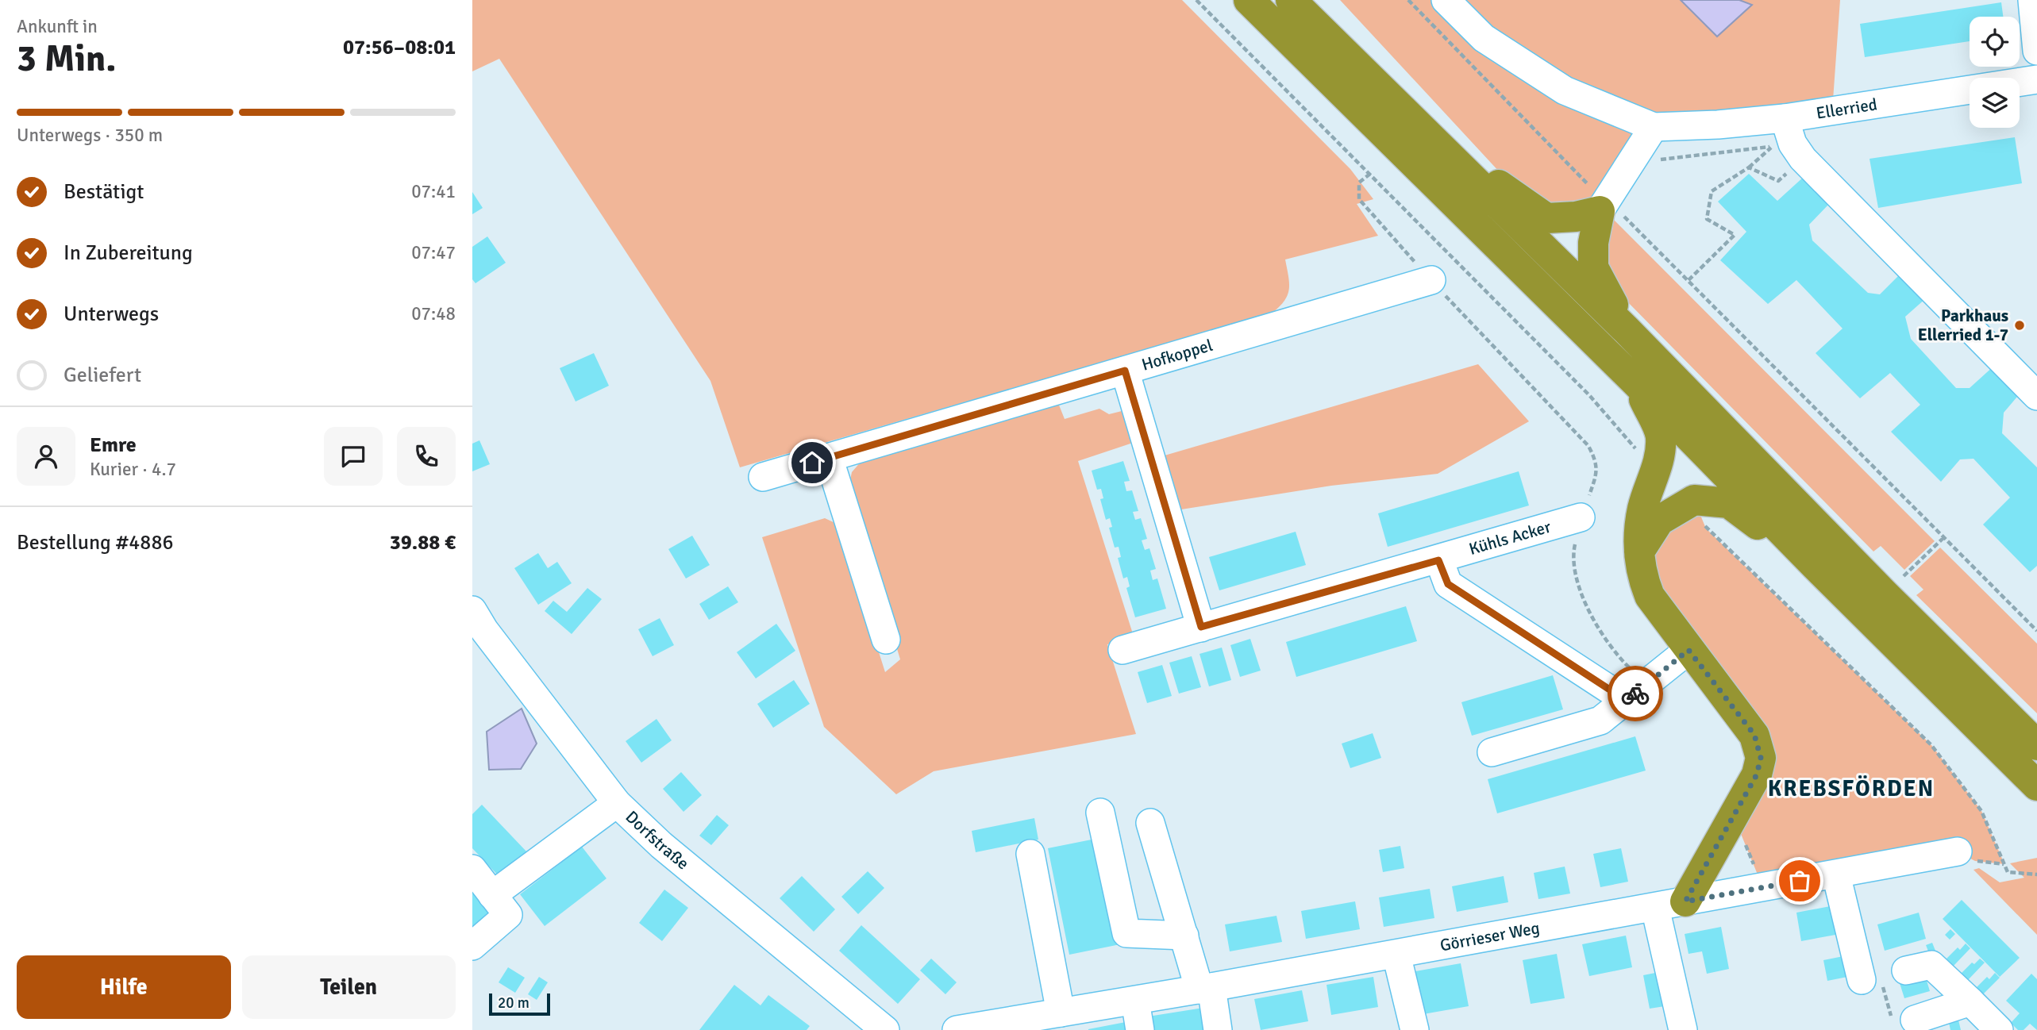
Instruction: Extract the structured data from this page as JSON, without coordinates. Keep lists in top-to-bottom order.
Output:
{
  "streets": {
    "street": [
      "Ellerried",
      "Hofkoppel",
      "Kühls Acker",
      "Dorfstraße",
      "Görrieser Weg"
    ]
  },
  "districts": ["KREBSFÖRDEN"],
  "places": ["Parkhaus Ellerried 1-7"],
  "scale_bar": "20 m",
  "page": {
    "heading": ["3 Min.", "Ankunft in", "07:56–08:01"],
    "panel": [
      "Emre",
      "Kurier · 4.7",
      "Bestellung #4886",
      "39.88 €"
    ],
    "bar": "Unterwegs · 350 m",
    "list": [
      ["Bestätigt", "07:41"],
      ["In Zubereitung", "07:47"],
      ["Unterwegs", "07:48"],
      "Geliefert"
    ],
    "buttons": ["Hilfe", "Teilen"],
    "scale": "20 m"
  }
}
